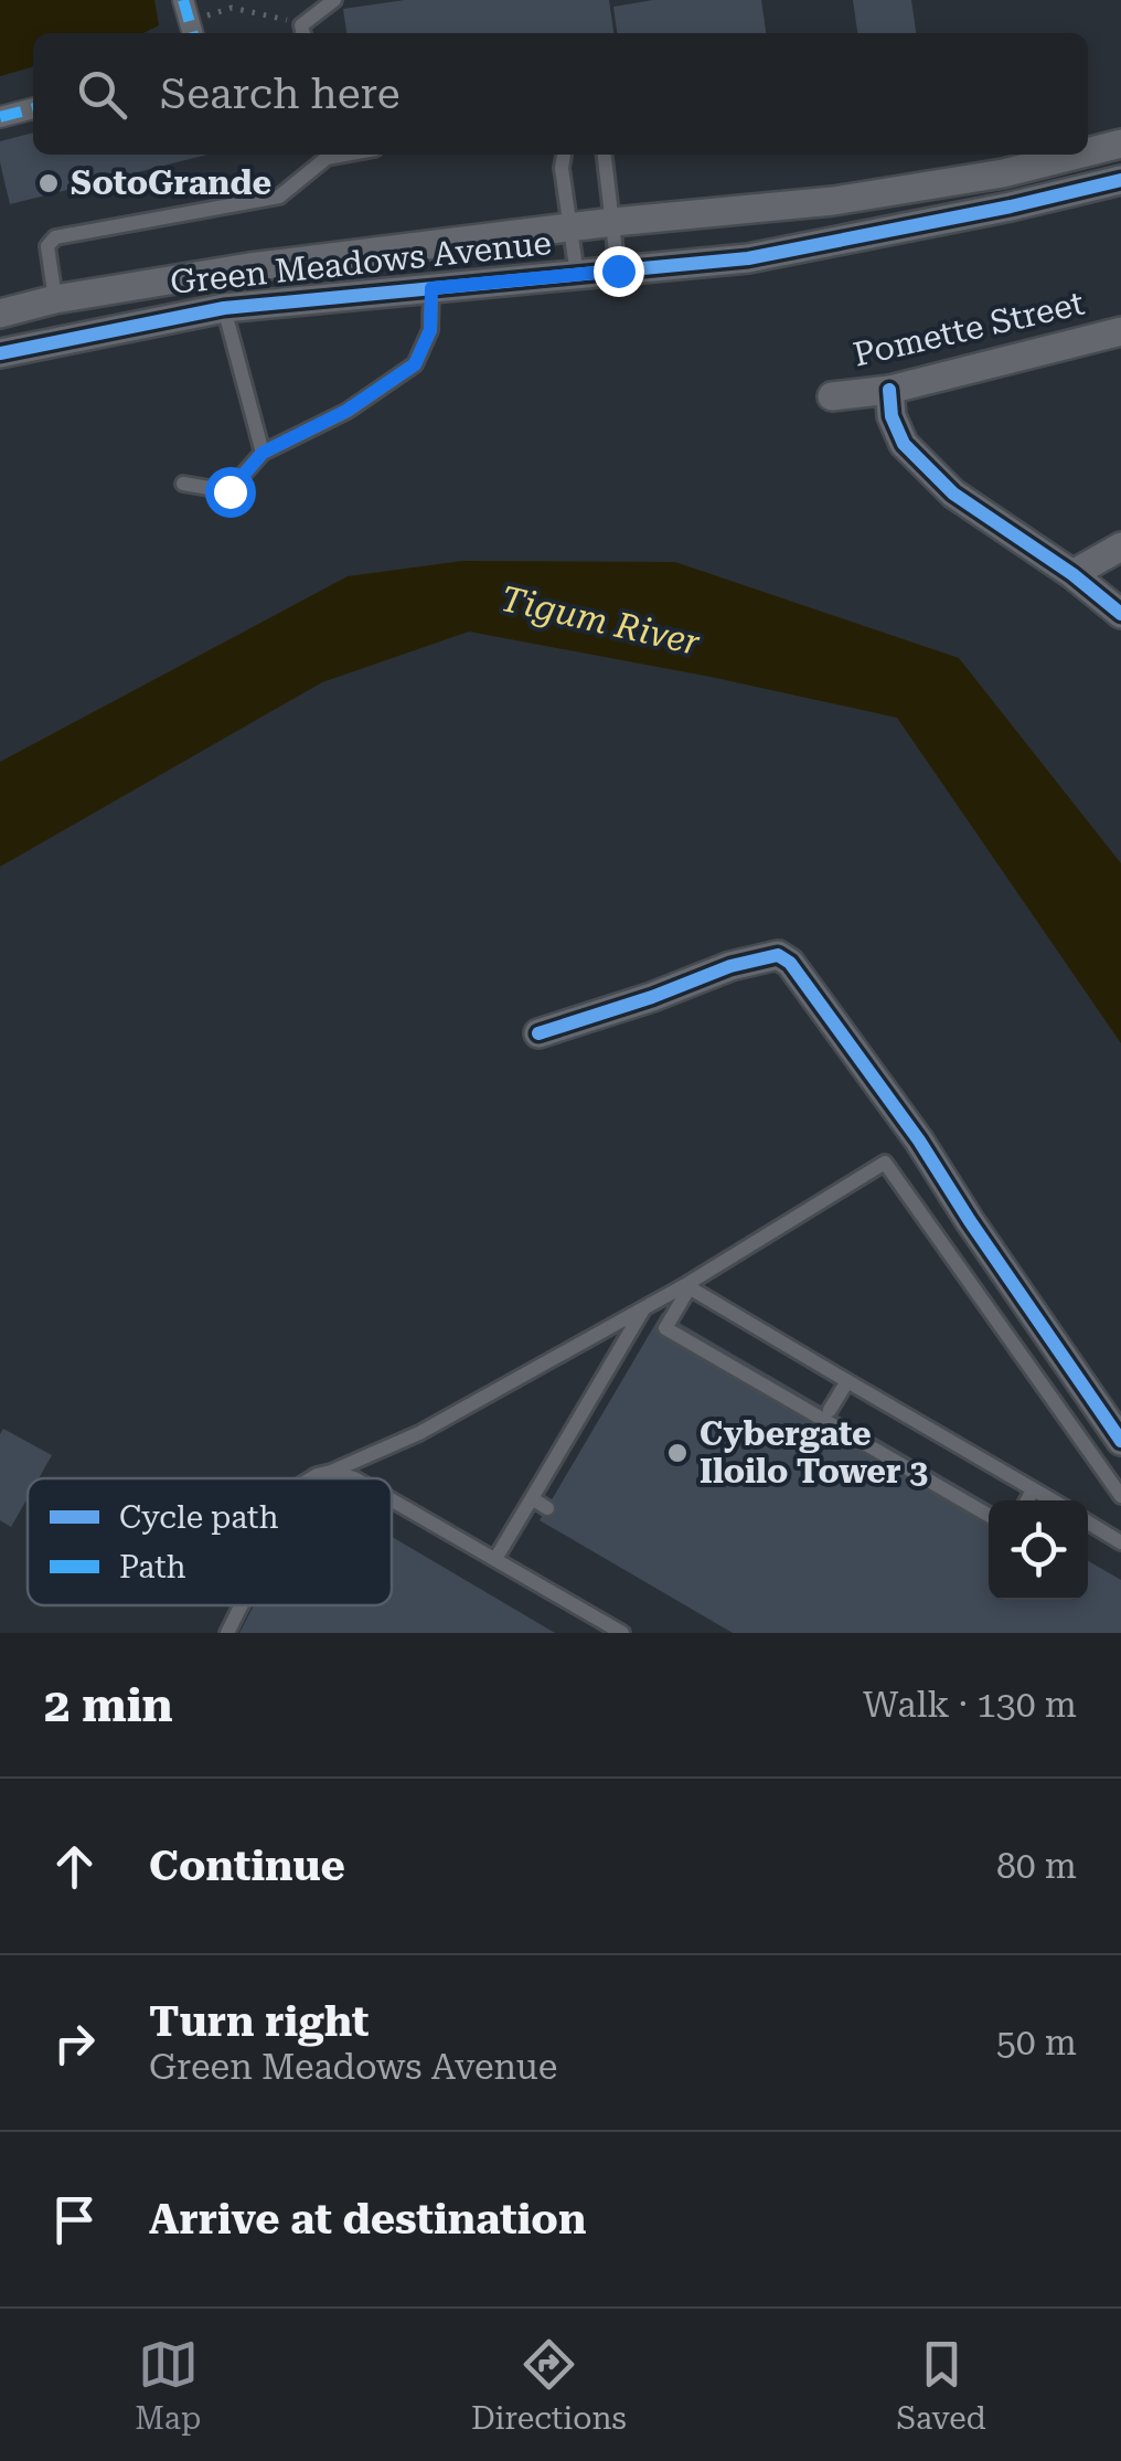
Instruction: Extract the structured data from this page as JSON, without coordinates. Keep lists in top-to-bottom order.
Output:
{
  "streets": {
    "street": ["Green Meadows Avenue", "Pomette Street"]
  },
  "water": ["Tigum River"],
  "places": ["SotoGrande", "Cybergate Iloilo Tower 3"],
  "legend": ["Cycle path", "Path"],
  "page": {
    "search": "Search here",
    "heading": ["2 min", "Walk · 130 m"],
    "list": [
      ["Continue", "80 m"],
      ["Turn right", "Green Meadows Avenue", "50 m"],
      "Arrive at destination"
    ],
    "nav": ["Map", "Directions", "Saved"]
  }
}
